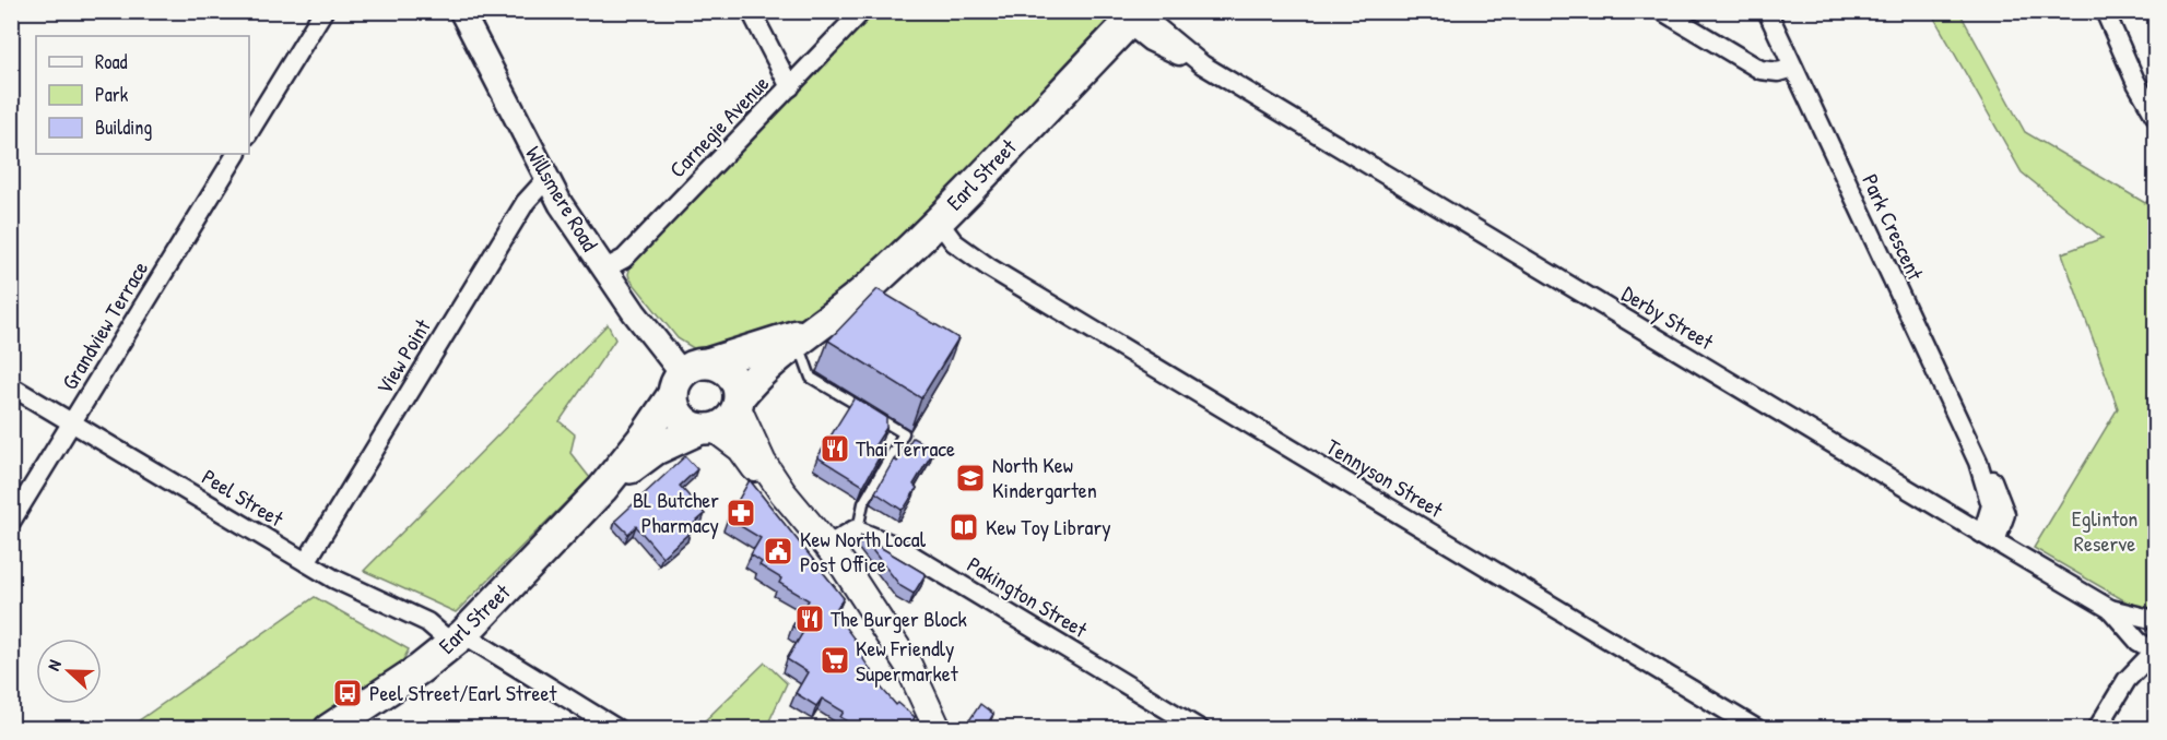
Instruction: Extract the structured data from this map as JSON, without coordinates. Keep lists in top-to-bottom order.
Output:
{
  "streets": {
    "main road": ["Earl Street"],
    "street": [
      "Carnegie Avenue",
      "Willsmere Road",
      "Park Crescent",
      "Derby Street",
      "Grandview Terrace",
      "View Point",
      "Tennyson Street",
      "Peel Street",
      "Pakington Street"
    ]
  },
  "crossings": [
    ["Carnegie Avenue", "Willsmere Road"],
    ["Earl Street", "Willsmere Road"],
    ["Earl Street", "Derby Street"],
    ["Earl Street", "Tennyson Street"],
    ["Earl Street", "Peel Street"],
    ["Willsmere Road", "View Point"],
    ["Park Crescent", "Derby Street"],
    ["Grandview Terrace", "Peel Street"],
    ["View Point", "Peel Street"]
  ],
  "parks": ["Eglinton Reserve"],
  "places": {
    "restaurant": ["Thai Terrace", "The Burger Block"],
    "school or university": ["North Kew Kindergarten"],
    "pharmacy": ["BL Butcher Pharmacy"],
    "library": ["Kew Toy Library"],
    "public building": ["Kew North Local Post Office"],
    "supermarket": ["Kew Friendly Supermarket"],
    "bus stop": ["Peel Street/Earl Street"]
  },
  "legend": ["Road", "Park", "Building"],
  "north": "left"
}
